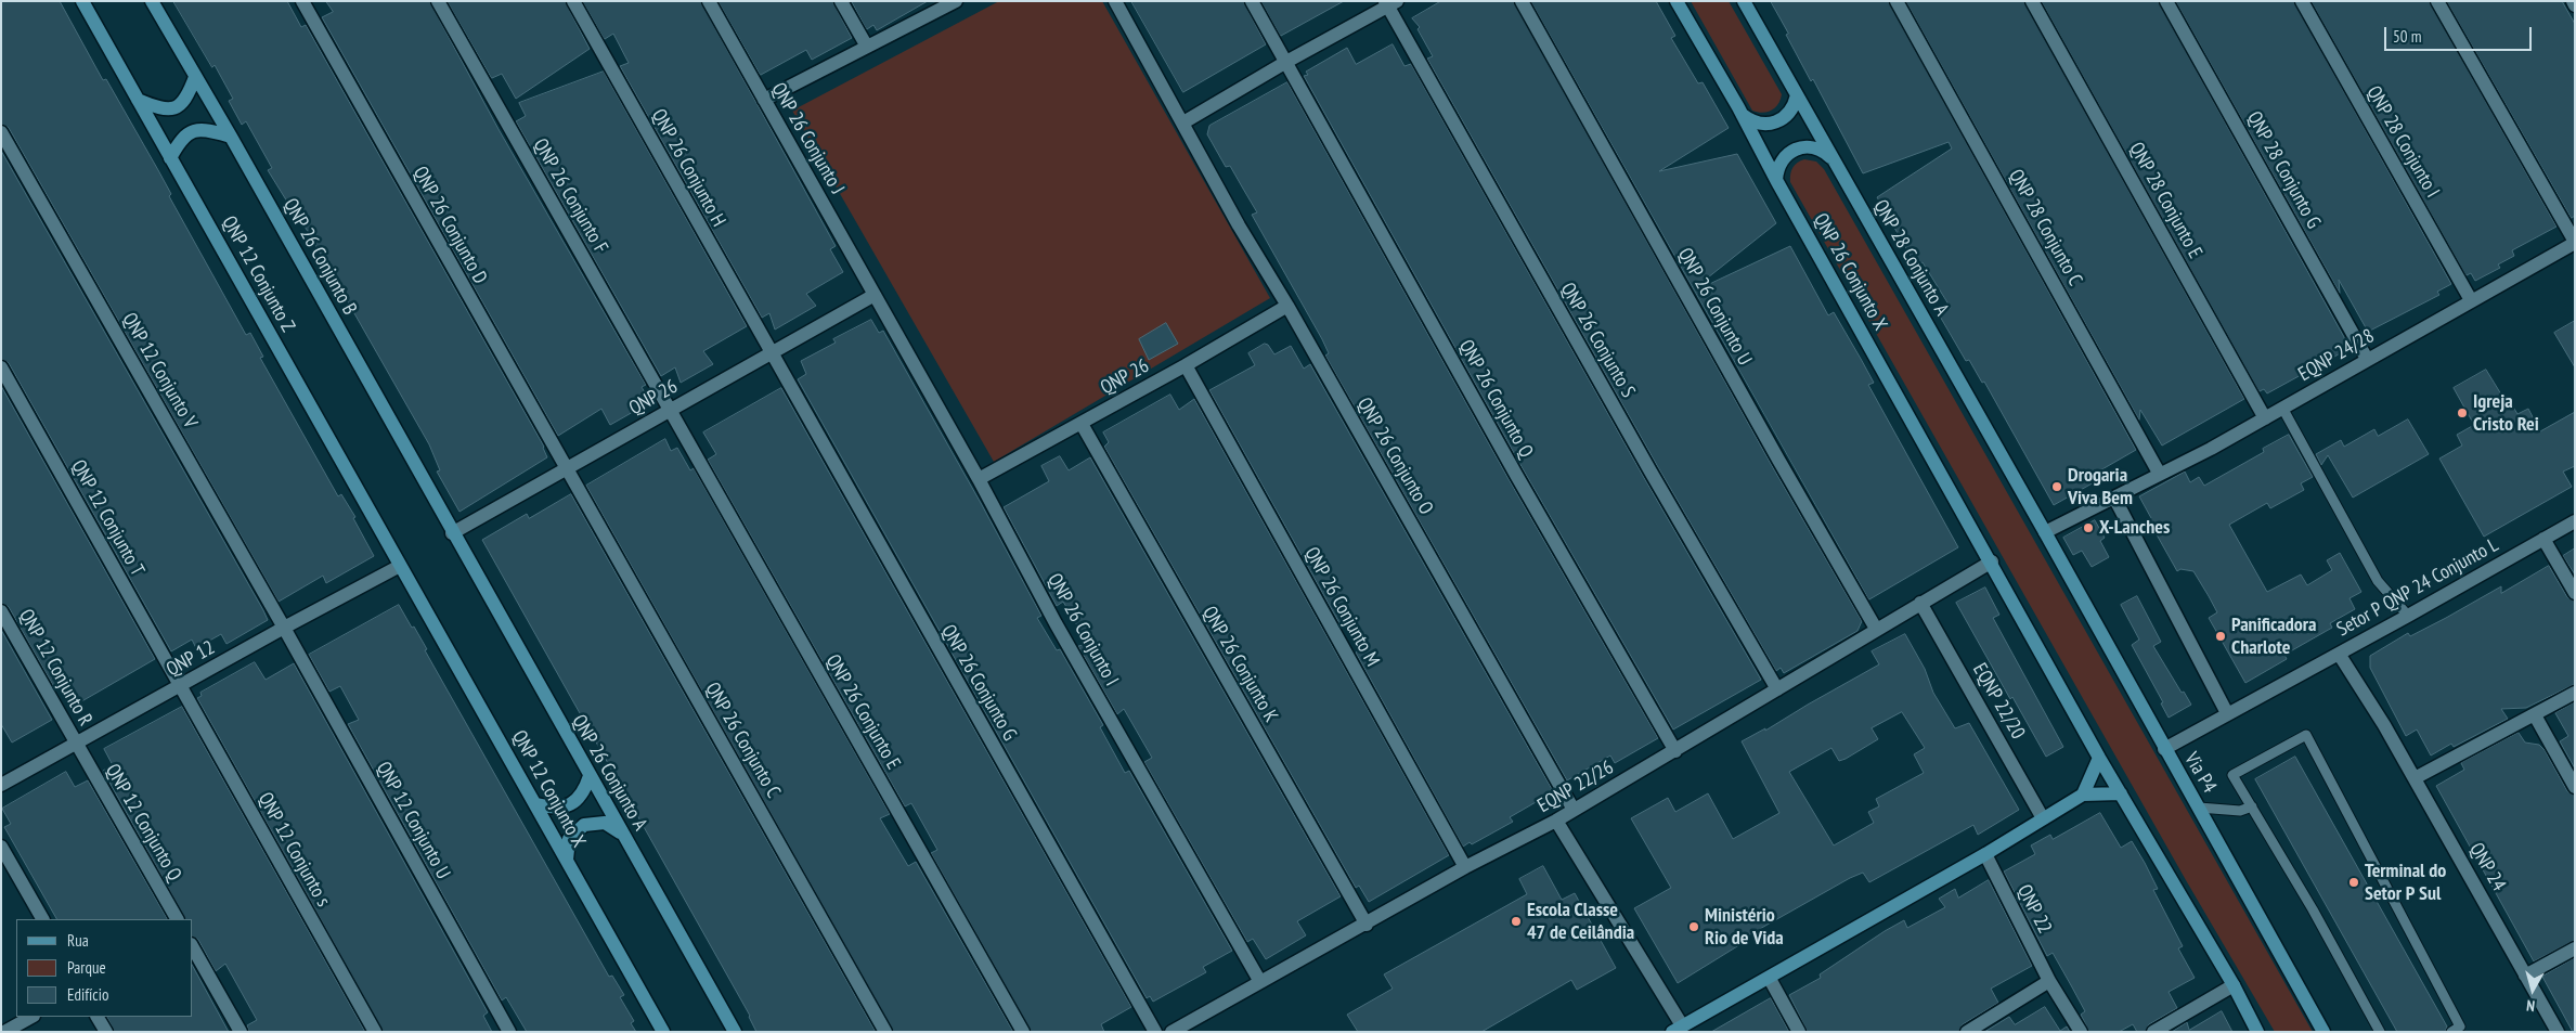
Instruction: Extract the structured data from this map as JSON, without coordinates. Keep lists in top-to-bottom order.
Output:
{
  "streets": {
    "street": [
      "QNP 26 Conjunto J",
      "QNP 28 Conjunto I",
      "QNP 26 Conjunto H",
      "QNP 28 Conjunto G",
      "QNP 26 Conjunto F",
      "QNP 28 Conjunto E",
      "QNP 26 Conjunto D",
      "QNP 28 Conjunto C",
      "QNP 26 Conjunto B",
      "QNP 28 Conjunto A",
      "QNP 26 Conjunto X",
      "QNP 12 Conjunto Z",
      "QNP 26 Conjunto U",
      "QNP 26 Conjunto S",
      "EQNP 24/28",
      "QNP 12 Conjunto V",
      "QNP 26",
      "QNP 26 Conjunto Q",
      "QNP 26 Conjunto O",
      "QNP 12 Conjunto T",
      "Setor P QNP 24 Conjunto L",
      "QNP 26 Conjunto M",
      "QNP 26 Conjunto I",
      "QNP 12",
      "QNP 26 Conjunto K",
      "QNP 12 Conjunto R",
      "QNP 26 Conjunto G",
      "EQNP 22/20",
      "QNP 26 Conjunto E",
      "QNP 26 Conjunto C",
      "QNP 26 Conjunto A",
      "Via P4",
      "EQNP 22/26",
      "QNP 12 Conjunto X",
      "QNP 12 Conjunto U",
      "QNP 12 Conjunto Q",
      "QNP 12 Conjunto s",
      "QNP 24",
      "QNP 22"
    ]
  },
  "crossings": [
    ["QNP 26 Conjunto J", "QNP 26"],
    ["QNP 26 Conjunto J", "QNP 26 Conjunto I"],
    ["QNP 28 Conjunto I", "EQNP 24/28"],
    ["QNP 26 Conjunto H", "QNP 26"],
    ["QNP 26 Conjunto H", "QNP 26 Conjunto G"],
    ["QNP 28 Conjunto G", "EQNP 24/28"],
    ["QNP 26 Conjunto F", "QNP 26"],
    ["QNP 26 Conjunto F", "QNP 26 Conjunto E"],
    ["QNP 28 Conjunto E", "EQNP 24/28"],
    ["QNP 26 Conjunto D", "QNP 26"],
    ["QNP 26 Conjunto D", "QNP 26 Conjunto C"],
    ["QNP 28 Conjunto C", "EQNP 24/28"],
    ["QNP 26 Conjunto B", "QNP 26"],
    ["QNP 26 Conjunto B", "QNP 26 Conjunto A"],
    ["QNP 28 Conjunto A", "EQNP 24/28"],
    ["QNP 28 Conjunto A", "Via P4"],
    ["QNP 26 Conjunto X", "EQNP 22/26"],
    ["QNP 12 Conjunto Z", "QNP 12"],
    ["QNP 12 Conjunto Z", "QNP 12 Conjunto X"],
    ["QNP 26 Conjunto U", "EQNP 22/26"],
    ["QNP 26 Conjunto S", "EQNP 22/26"],
    ["EQNP 24/28", "Via P4"],
    ["QNP 12 Conjunto V", "QNP 12"],
    ["QNP 12 Conjunto V", "QNP 12 Conjunto U"],
    ["QNP 26", "QNP 26 Conjunto O"],
    ["QNP 26", "QNP 26 Conjunto M"],
    ["QNP 26", "QNP 26 Conjunto I"],
    ["QNP 26", "QNP 26 Conjunto K"],
    ["QNP 26", "QNP 26 Conjunto G"],
    ["QNP 26", "QNP 26 Conjunto E"],
    ["QNP 26", "QNP 26 Conjunto C"],
    ["QNP 26", "QNP 26 Conjunto A"],
    ["QNP 26 Conjunto Q", "EQNP 22/26"],
    ["QNP 26 Conjunto O", "EQNP 22/26"],
    ["QNP 12 Conjunto T", "QNP 12"],
    ["QNP 12 Conjunto T", "QNP 12 Conjunto s"],
    ["Setor P QNP 24 Conjunto L", "Via P4"],
    ["Setor P QNP 24 Conjunto L", "QNP 24"],
    ["QNP 26 Conjunto M", "EQNP 22/26"],
    ["QNP 26 Conjunto I", "EQNP 22/26"],
    ["QNP 12", "QNP 12 Conjunto R"],
    ["QNP 12", "QNP 12 Conjunto X"],
    ["QNP 12", "QNP 12 Conjunto U"],
    ["QNP 12", "QNP 12 Conjunto Q"],
    ["QNP 12", "QNP 12 Conjunto s"],
    ["QNP 26 Conjunto K", "EQNP 22/26"],
    ["QNP 12 Conjunto R", "QNP 12 Conjunto Q"],
    ["EQNP 22/20", "EQNP 22/26"]
  ],
  "places": [
    "Igreja Cristo Rei",
    "Drogaria Viva Bem",
    "X-Lanches",
    "Panificadora Charlote",
    "Terminal do Setor P Sul",
    "Escola Classe 47 de Ceilândia",
    "Ministério Rio de Vida"
  ],
  "legend": ["Rua", "Parque", "Edifício"],
  "scale_bar": "50 m",
  "north": "bottom"
}
